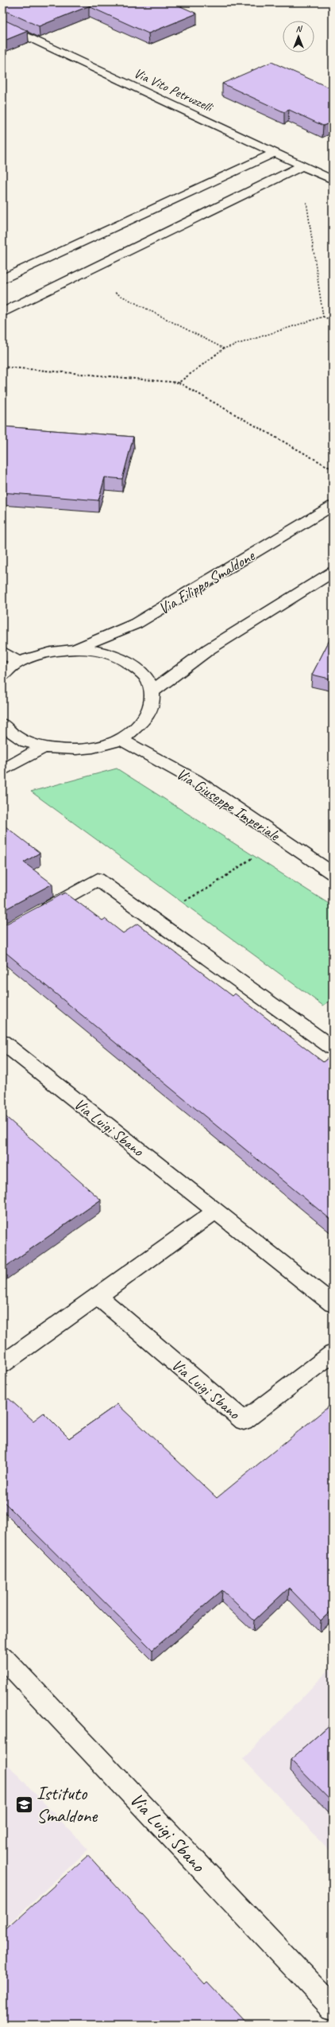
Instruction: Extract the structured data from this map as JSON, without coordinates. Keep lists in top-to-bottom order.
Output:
{
  "streets": {
    "street": [
      "Via Vito Petruzzelli",
      "Via Filippo Smaldone",
      "Via Giuseppe Imperiale",
      "Via Luigi Sbano"
    ]
  },
  "places": {
    "school or university": ["Istituto Smaldone"]
  },
  "north": "top"
}
